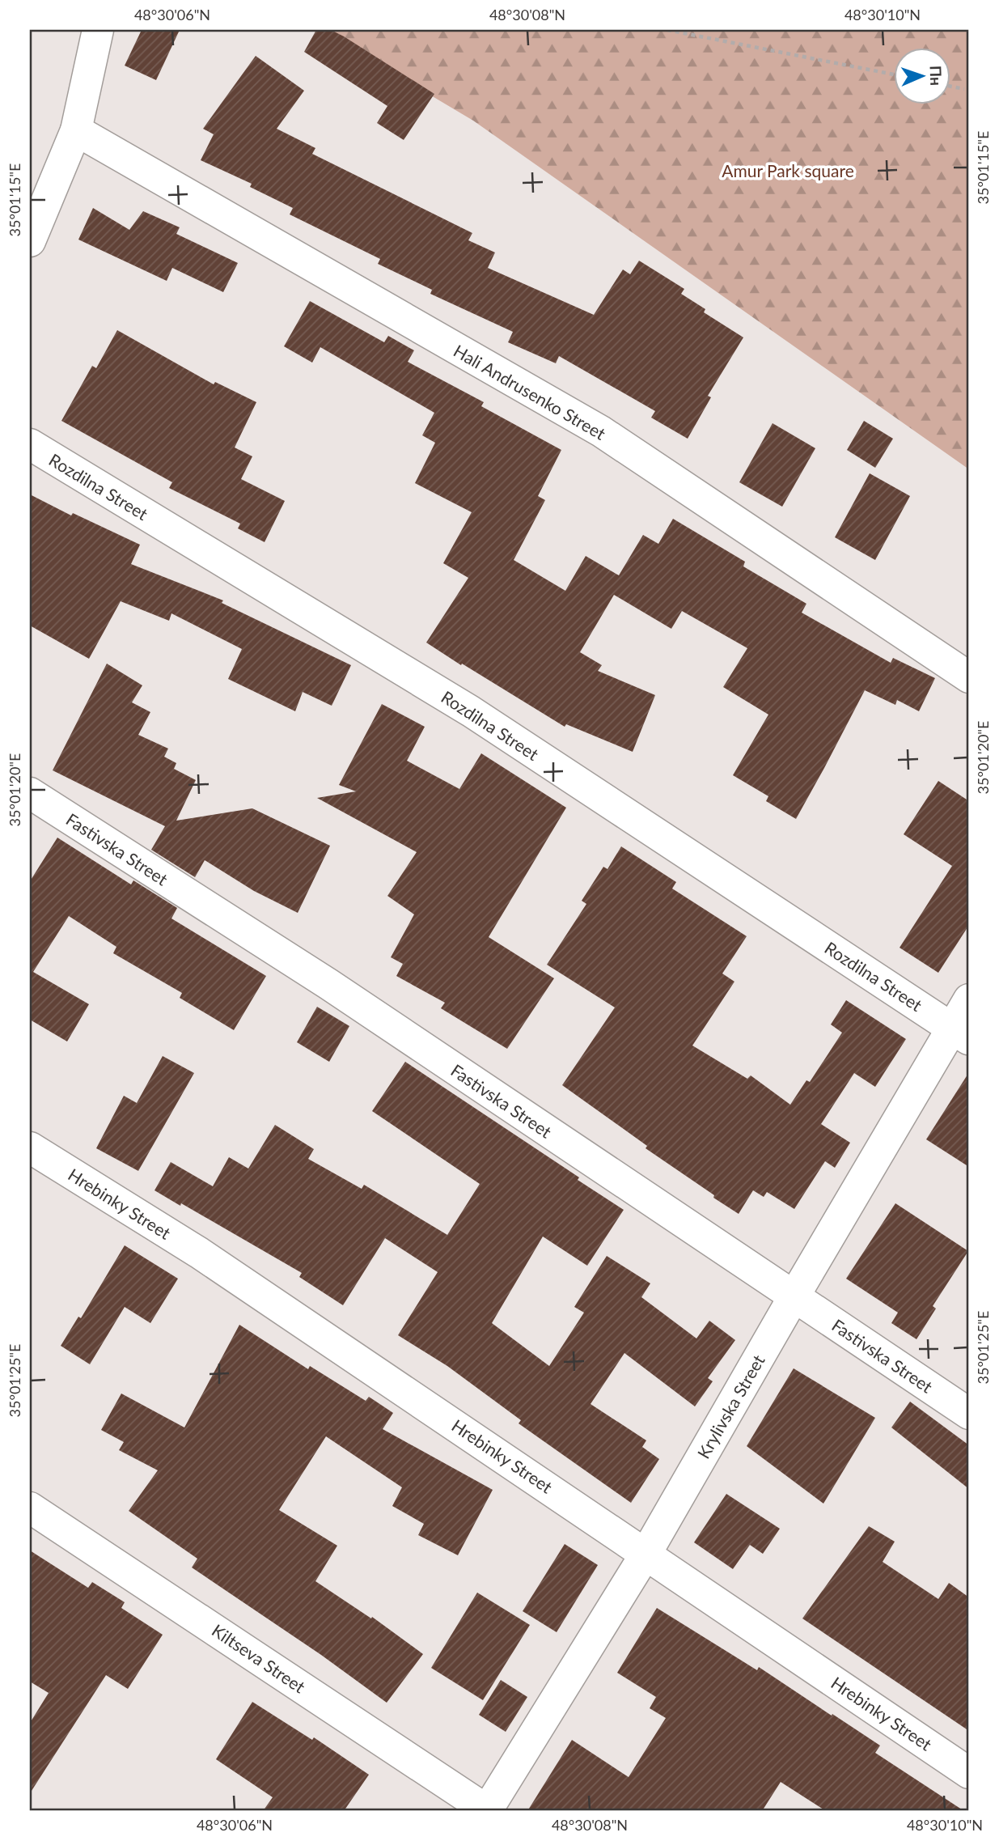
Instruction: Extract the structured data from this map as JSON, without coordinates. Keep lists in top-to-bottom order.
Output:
{
  "streets": {
    "street": [
      "Hali Andrusenko Street",
      "Rozdilna Street",
      "Fastivska Street",
      "Hrebinky Street",
      "Krylivska Street",
      "Kiltseva Street"
    ]
  },
  "crossings": [
    ["Rozdilna Street", "Krylivska Street"],
    ["Fastivska Street", "Krylivska Street"],
    ["Hrebinky Street", "Krylivska Street"],
    ["Krylivska Street", "Kiltseva Street"]
  ],
  "parks": ["Amur Park square"],
  "north": "right",
  "coordinates": [
    "48°30'06\"N",
    "48°30'08\"N",
    "48°30'10\"N",
    "35°01'15\"E",
    "35°01'20\"E",
    "35°01'25\"E"
  ]
}
